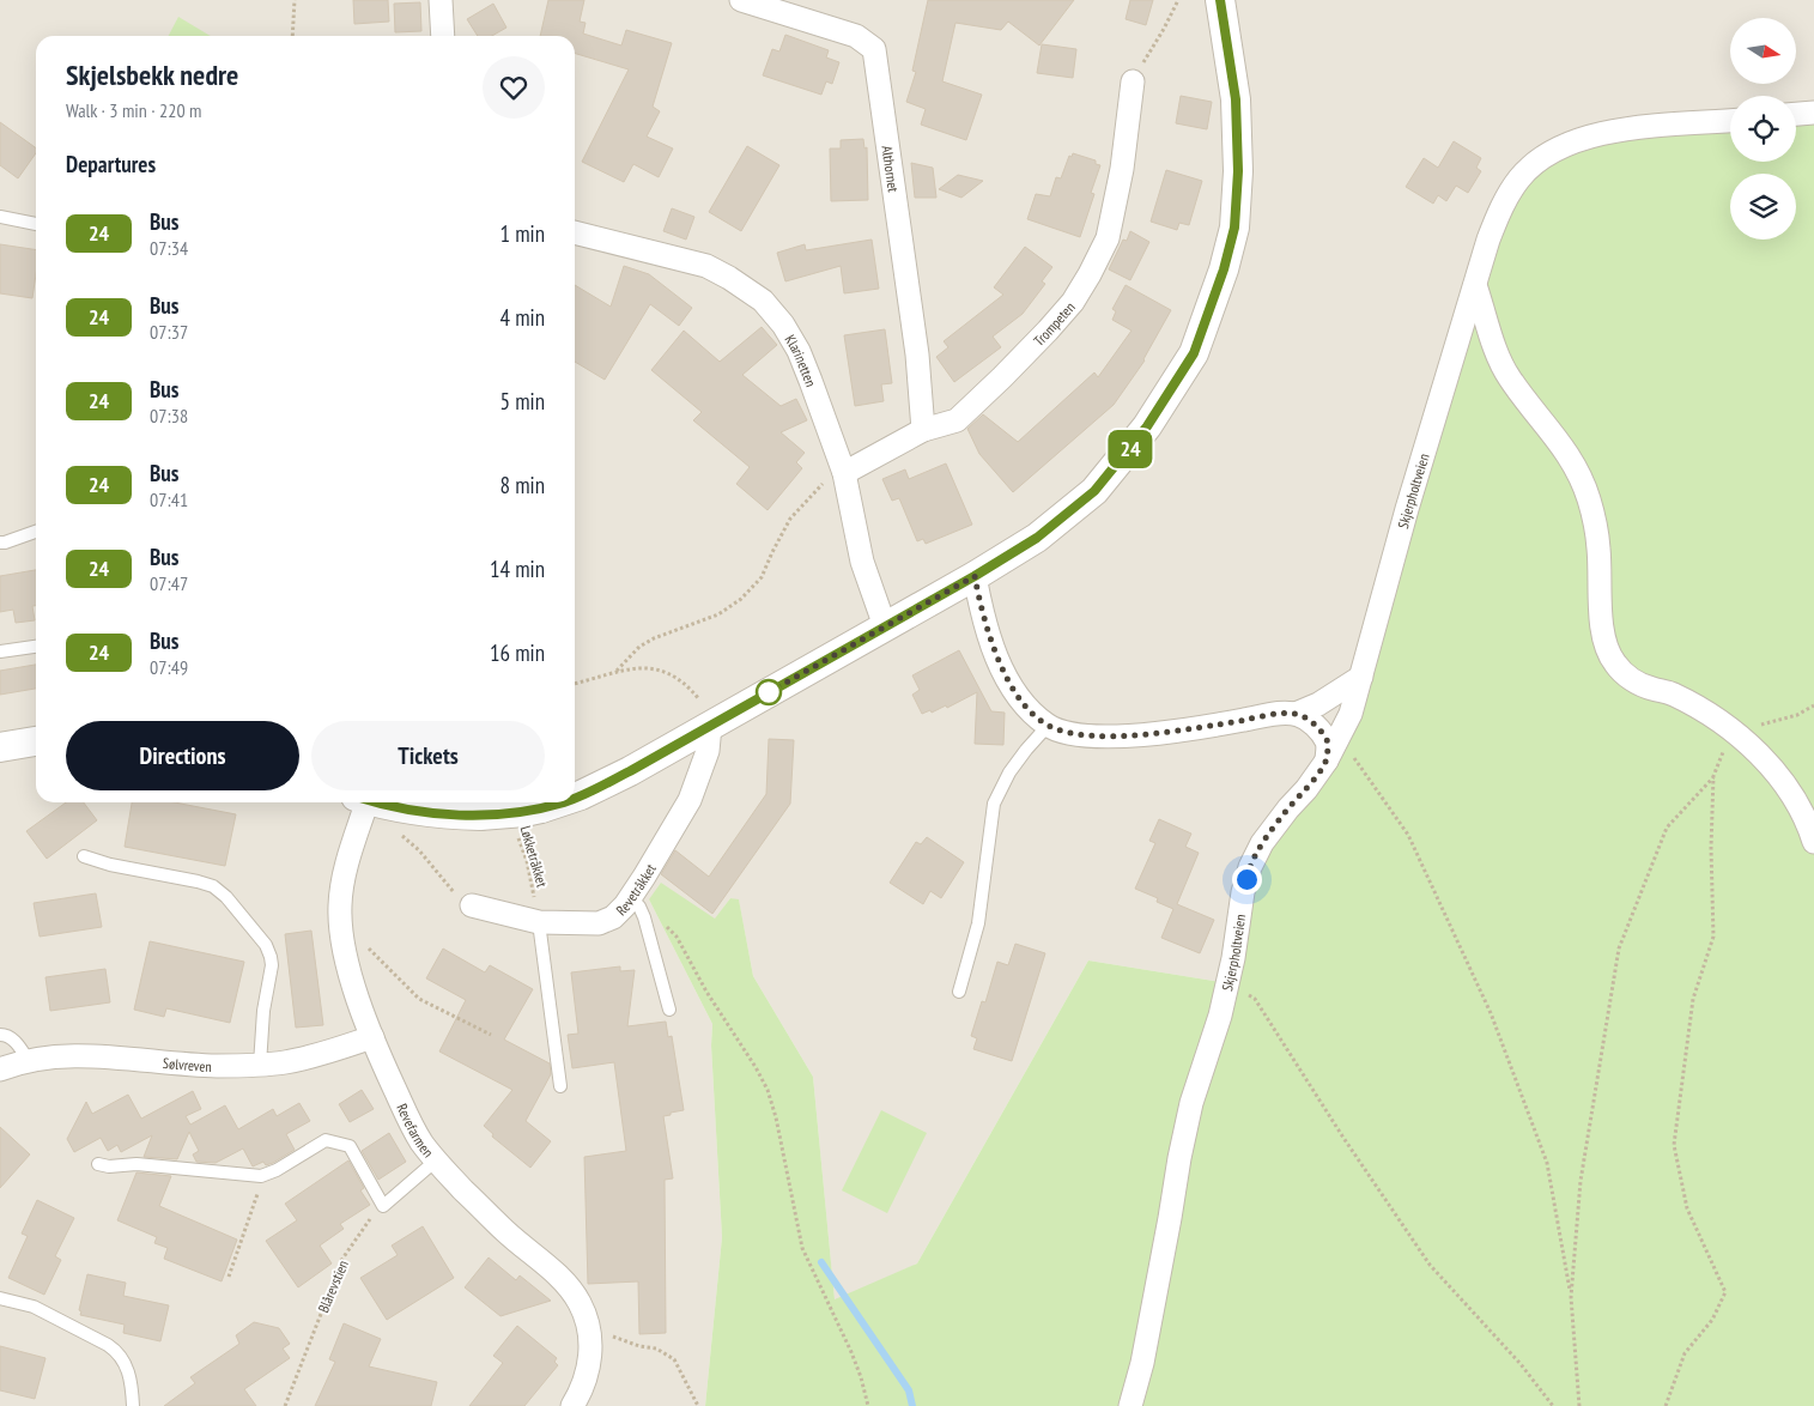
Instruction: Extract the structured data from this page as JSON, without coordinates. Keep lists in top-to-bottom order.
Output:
{
  "streets": {
    "street": [
      "Althornet",
      "Trompeten",
      "Klarinetten",
      "Skjerpholtveien",
      "Revetråkket",
      "Sølvreven",
      "Revefarmen"
    ],
    "path": ["Løkketråkket", "Blårevstien"]
  },
  "crossings": [
    ["Althornet", "Trompeten"],
    ["Trompeten", "Klarinetten"],
    ["Løkketråkket", "Revetråkket"],
    ["Sølvreven", "Revefarmen"]
  ],
  "lines": ["bus line 24"],
  "north": "right",
  "page": {
    "on_map": "24",
    "heading": [
      ["Skjelsbekk nedre", "Walk · 3 min · 220 m"],
      "Departures"
    ],
    "list": [
      {
        "mark": "24",
        "name": "Bus",
        "note": "07:34",
        "value": "1 min"
      },
      {
        "mark": "24",
        "name": "Bus",
        "note": "07:37",
        "value": "4 min"
      },
      {
        "mark": "24",
        "name": "Bus",
        "note": "07:38",
        "value": "5 min"
      },
      {
        "mark": "24",
        "name": "Bus",
        "note": "07:41",
        "value": "8 min"
      },
      {
        "mark": "24",
        "name": "Bus",
        "note": "07:47",
        "value": "14 min"
      },
      {
        "mark": "24",
        "name": "Bus",
        "note": "07:49",
        "value": "16 min"
      }
    ],
    "buttons": ["Directions", "Tickets"]
  }
}
